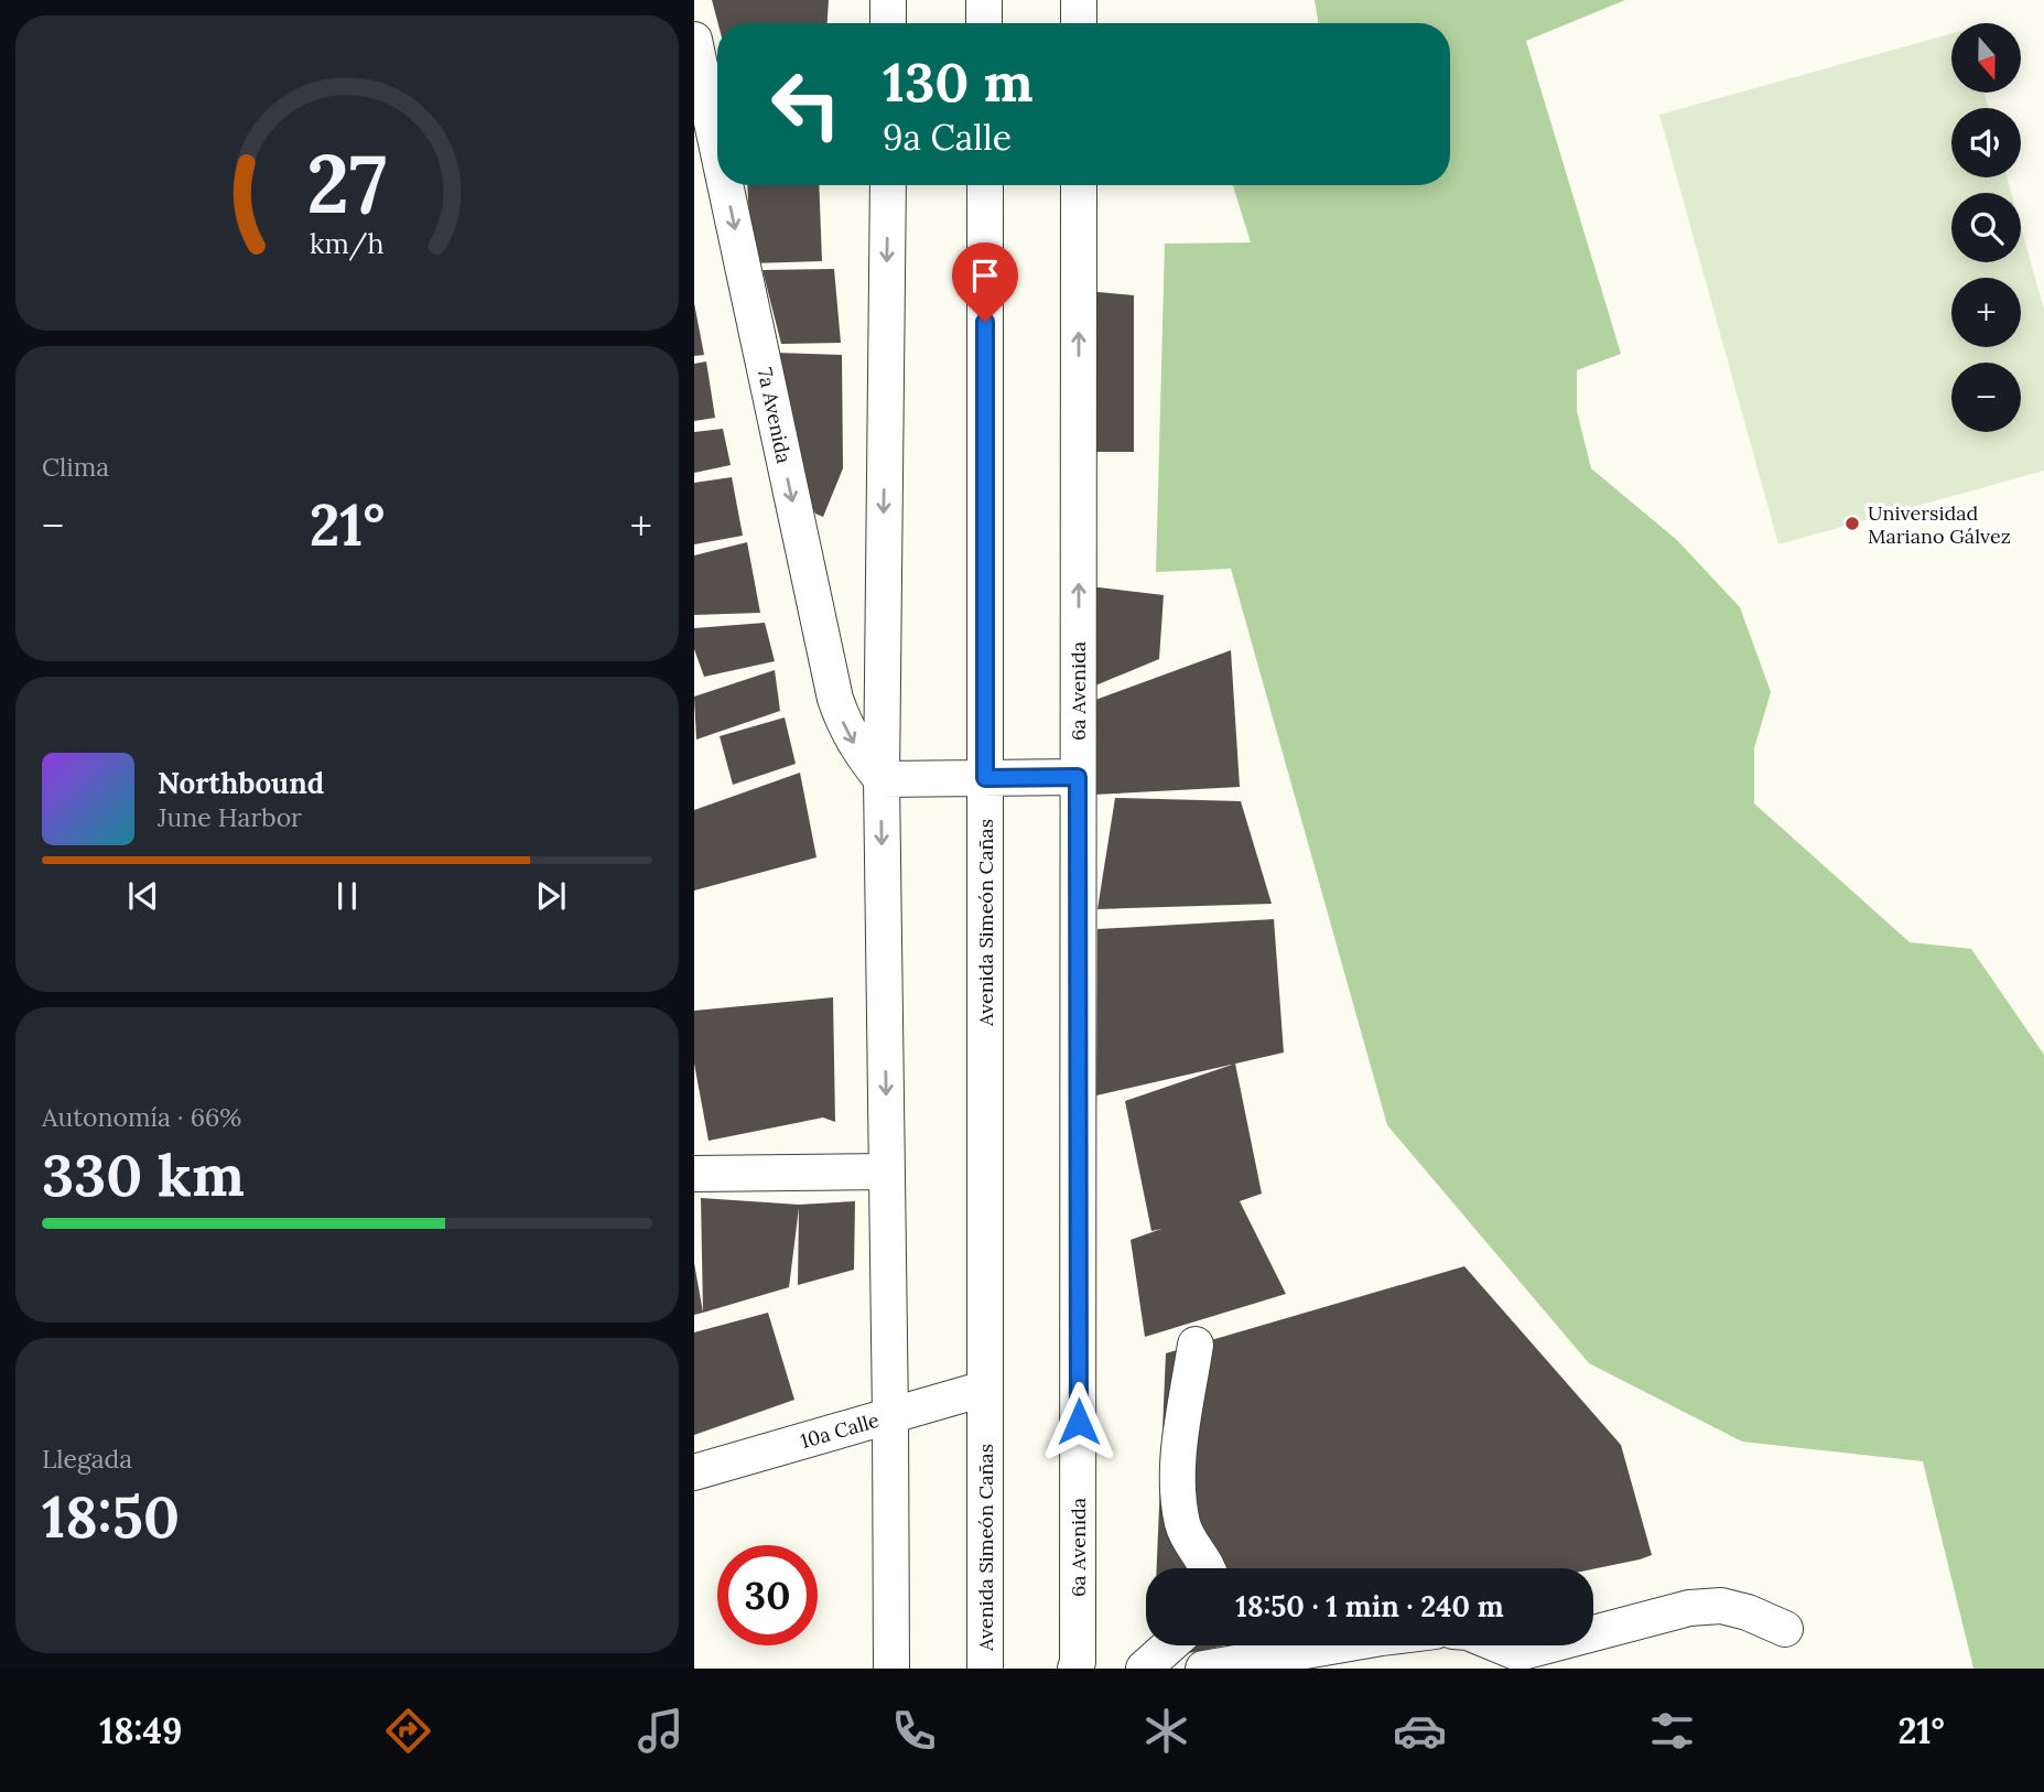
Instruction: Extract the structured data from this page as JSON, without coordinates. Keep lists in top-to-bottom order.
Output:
{
  "streets": {
    "street": [
      "7a Avenida",
      "6a Avenida",
      "Avenida Simeón Cañas",
      "10a Calle"
    ]
  },
  "crossings": [
    ["Avenida Simeón Cañas", "10a Calle"]
  ],
  "places": ["Universidad Mariano Gálvez"],
  "north": "bottom",
  "page": {
    "map_buttons": ["+", "−"],
    "turn": ["130 m", "9a Calle"],
    "tile": [
      "Clima",
      ["Autonomía · 66%", "330 km"],
      ["Llegada", "18:50"]
    ],
    "heat": ["−", "21°", "+"],
    "song": ["Northbound", "June Harbor"],
    "limit": "30",
    "trip": "18:50 · 1 min · 240 m",
    "tabs": ["18:49", "21°"],
    "gauge": ["27", "km/h"]
  }
}
